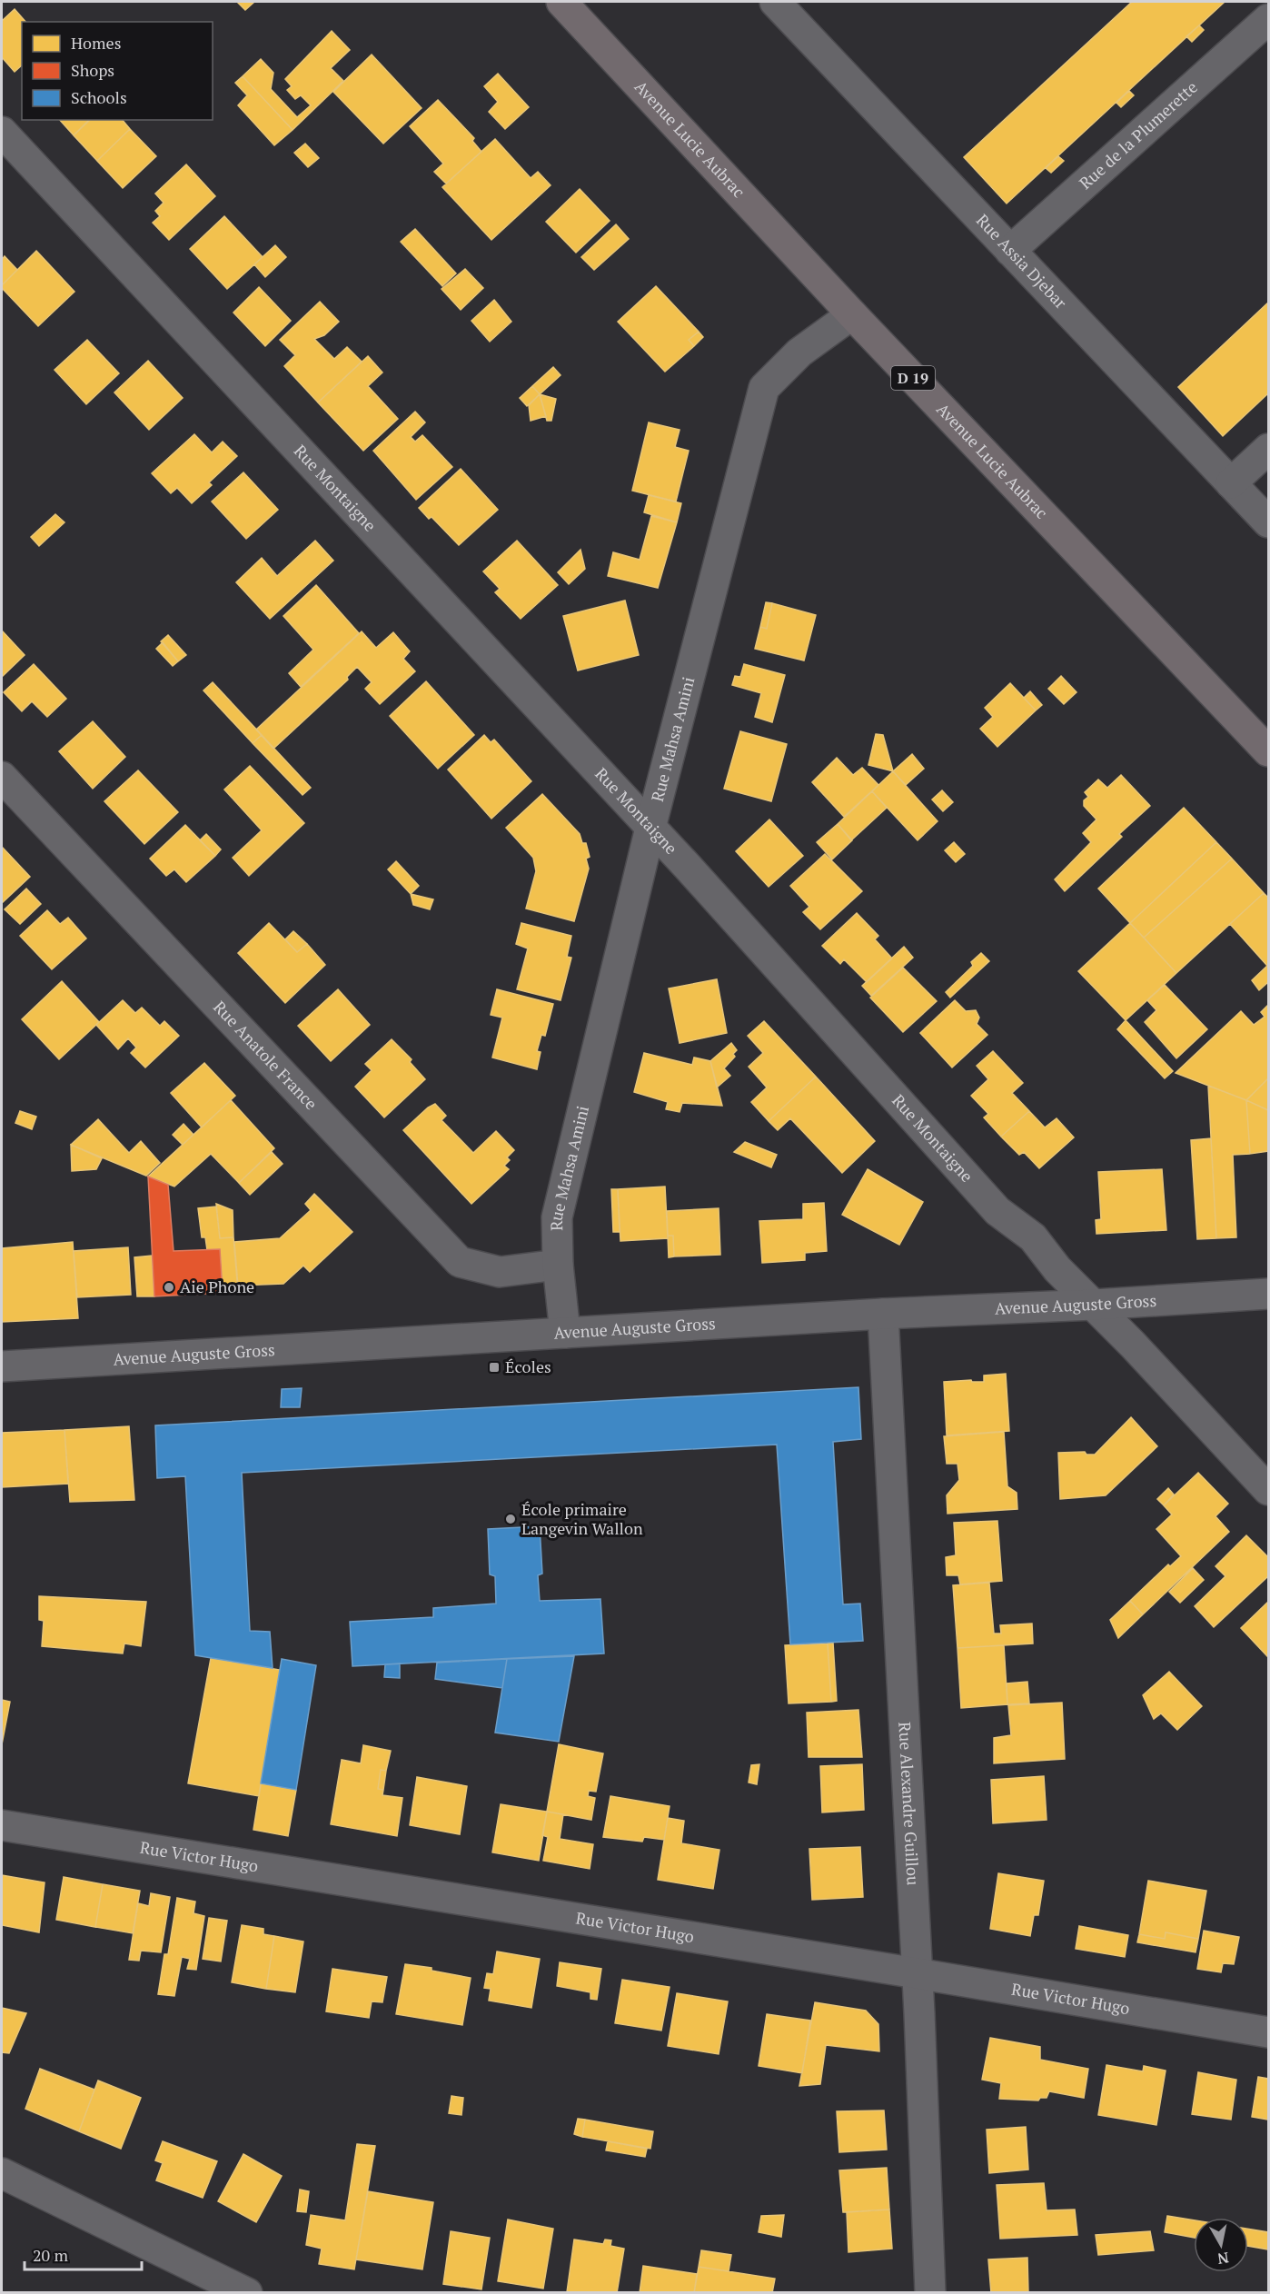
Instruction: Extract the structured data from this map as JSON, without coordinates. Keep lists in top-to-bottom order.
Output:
{
  "streets": {
    "main road": ["Avenue Lucie Aubrac", "D 19"],
    "street": [
      "Rue de la Plumerette",
      "Rue Assia Djebar",
      "Rue Montaigne",
      "Rue Mahsa Amini",
      "Rue Anatole France",
      "Avenue Auguste Gross",
      "Rue Alexandre Guillou",
      "Rue Victor Hugo"
    ]
  },
  "crossings": [
    ["Rue de la Plumerette", "Rue Assia Djebar"],
    ["Avenue Lucie Aubrac", "Rue Mahsa Amini"],
    ["Rue Montaigne", "Rue Mahsa Amini"],
    ["Rue Montaigne", "Avenue Auguste Gross"],
    ["Rue Mahsa Amini", "Rue Anatole France"],
    ["Rue Mahsa Amini", "Avenue Auguste Gross"],
    ["Avenue Auguste Gross", "Rue Alexandre Guillou"],
    ["Rue Alexandre Guillou", "Rue Victor Hugo"]
  ],
  "places": {
    "other": ["Aie Phone", "École primaire Langevin Wallon"],
    "transit": ["Écoles"]
  },
  "legend": ["Homes", "Shops", "Schools"],
  "scale_bar": "20 m",
  "north": "bottom"
}
